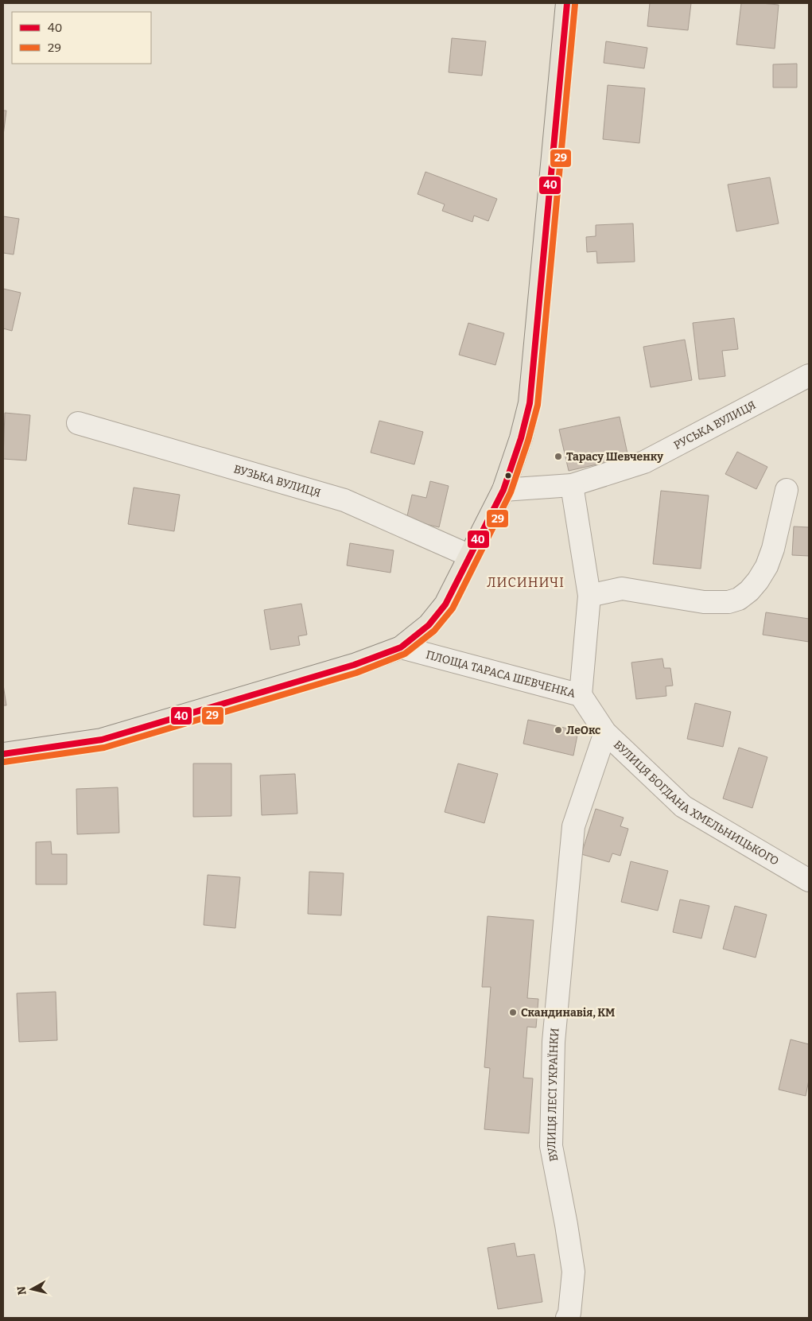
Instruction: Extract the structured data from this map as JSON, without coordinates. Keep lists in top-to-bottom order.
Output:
{
  "streets": {
    "street": [
      "РУСЬКА ВУЛИЦЯ",
      "ВУЗЬКА ВУЛИЦЯ",
      "ПЛОЩА ТАРАСА ШЕВЧЕНКА",
      "ВУЛИЦЯ БОГДАНА ХМЕЛЬНИЦЬКОГО",
      "ВУЛИЦЯ ЛЕСІ УКРАЇНКИ"
    ]
  },
  "crossings": [
    ["РУСЬКА ВУЛИЦЯ", "ПЛОЩА ТАРАСА ШЕВЧЕНКА"],
    ["ПЛОЩА ТАРАСА ШЕВЧЕНКА", "ВУЛИЦЯ БОГДАНА ХМЕЛЬНИЦЬКОГО"],
    ["ВУЛИЦЯ БОГДАНА ХМЕЛЬНИЦЬКОГО", "ВУЛИЦЯ ЛЕСІ УКРАЇНКИ"]
  ],
  "districts": ["ЛИСИНИЧІ"],
  "places": ["Тарасу Шевченку", "ЛеОкс", "Скандинавія, КМ"],
  "lines": ["transit line 40", "transit line 29"],
  "legend": ["40", "29"],
  "north": "left"
}
